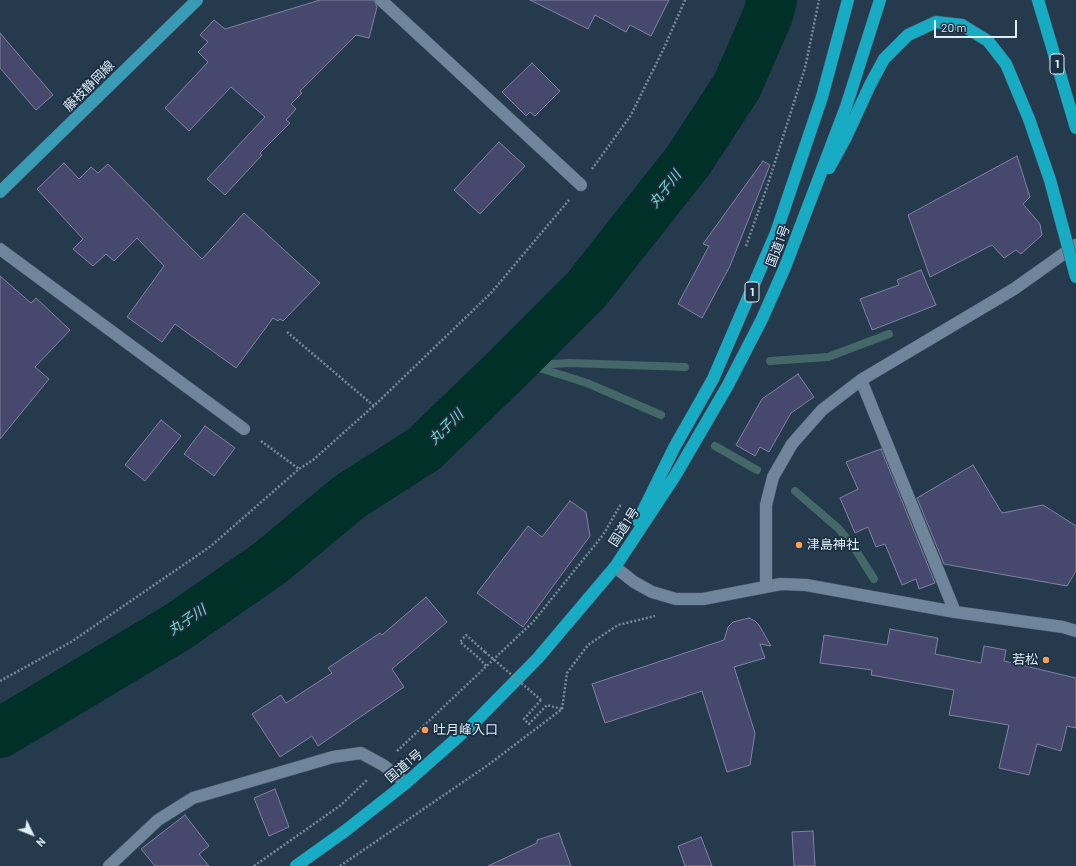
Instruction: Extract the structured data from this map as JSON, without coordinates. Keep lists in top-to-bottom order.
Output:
{
  "streets": {
    "highway": ["1", "国道1号"],
    "main road": ["藤枝静岡線"]
  },
  "water": ["丸子川"],
  "places": ["津島神社", "若松", "吐月峰入口"],
  "scale_bar": "20 m",
  "north": "bottom right"
}
